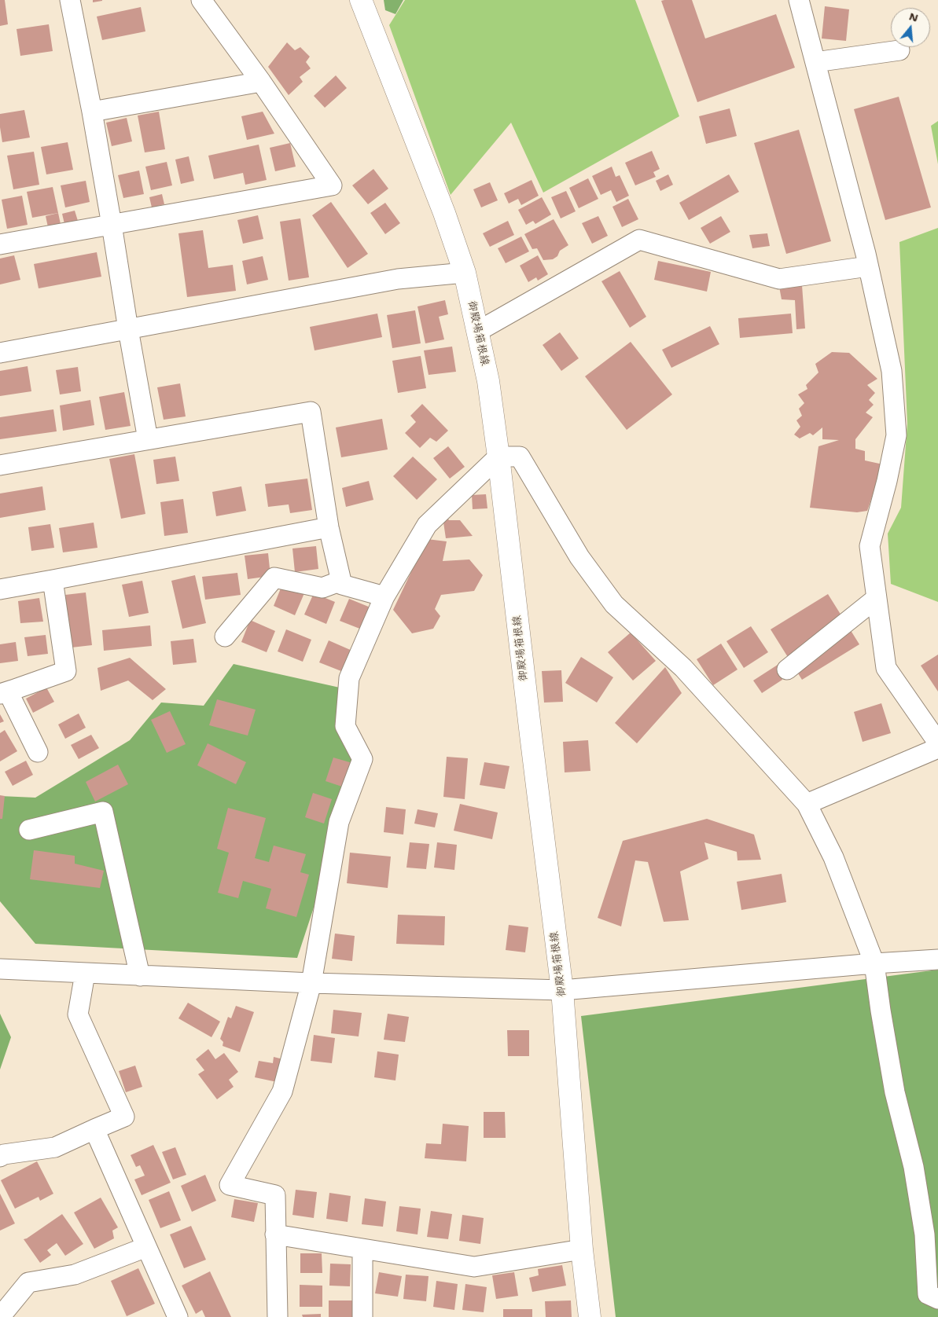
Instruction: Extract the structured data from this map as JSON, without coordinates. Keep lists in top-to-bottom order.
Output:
{
  "streets": {
    "main road": ["御殿場箱根線"]
  },
  "north": "top"
}
